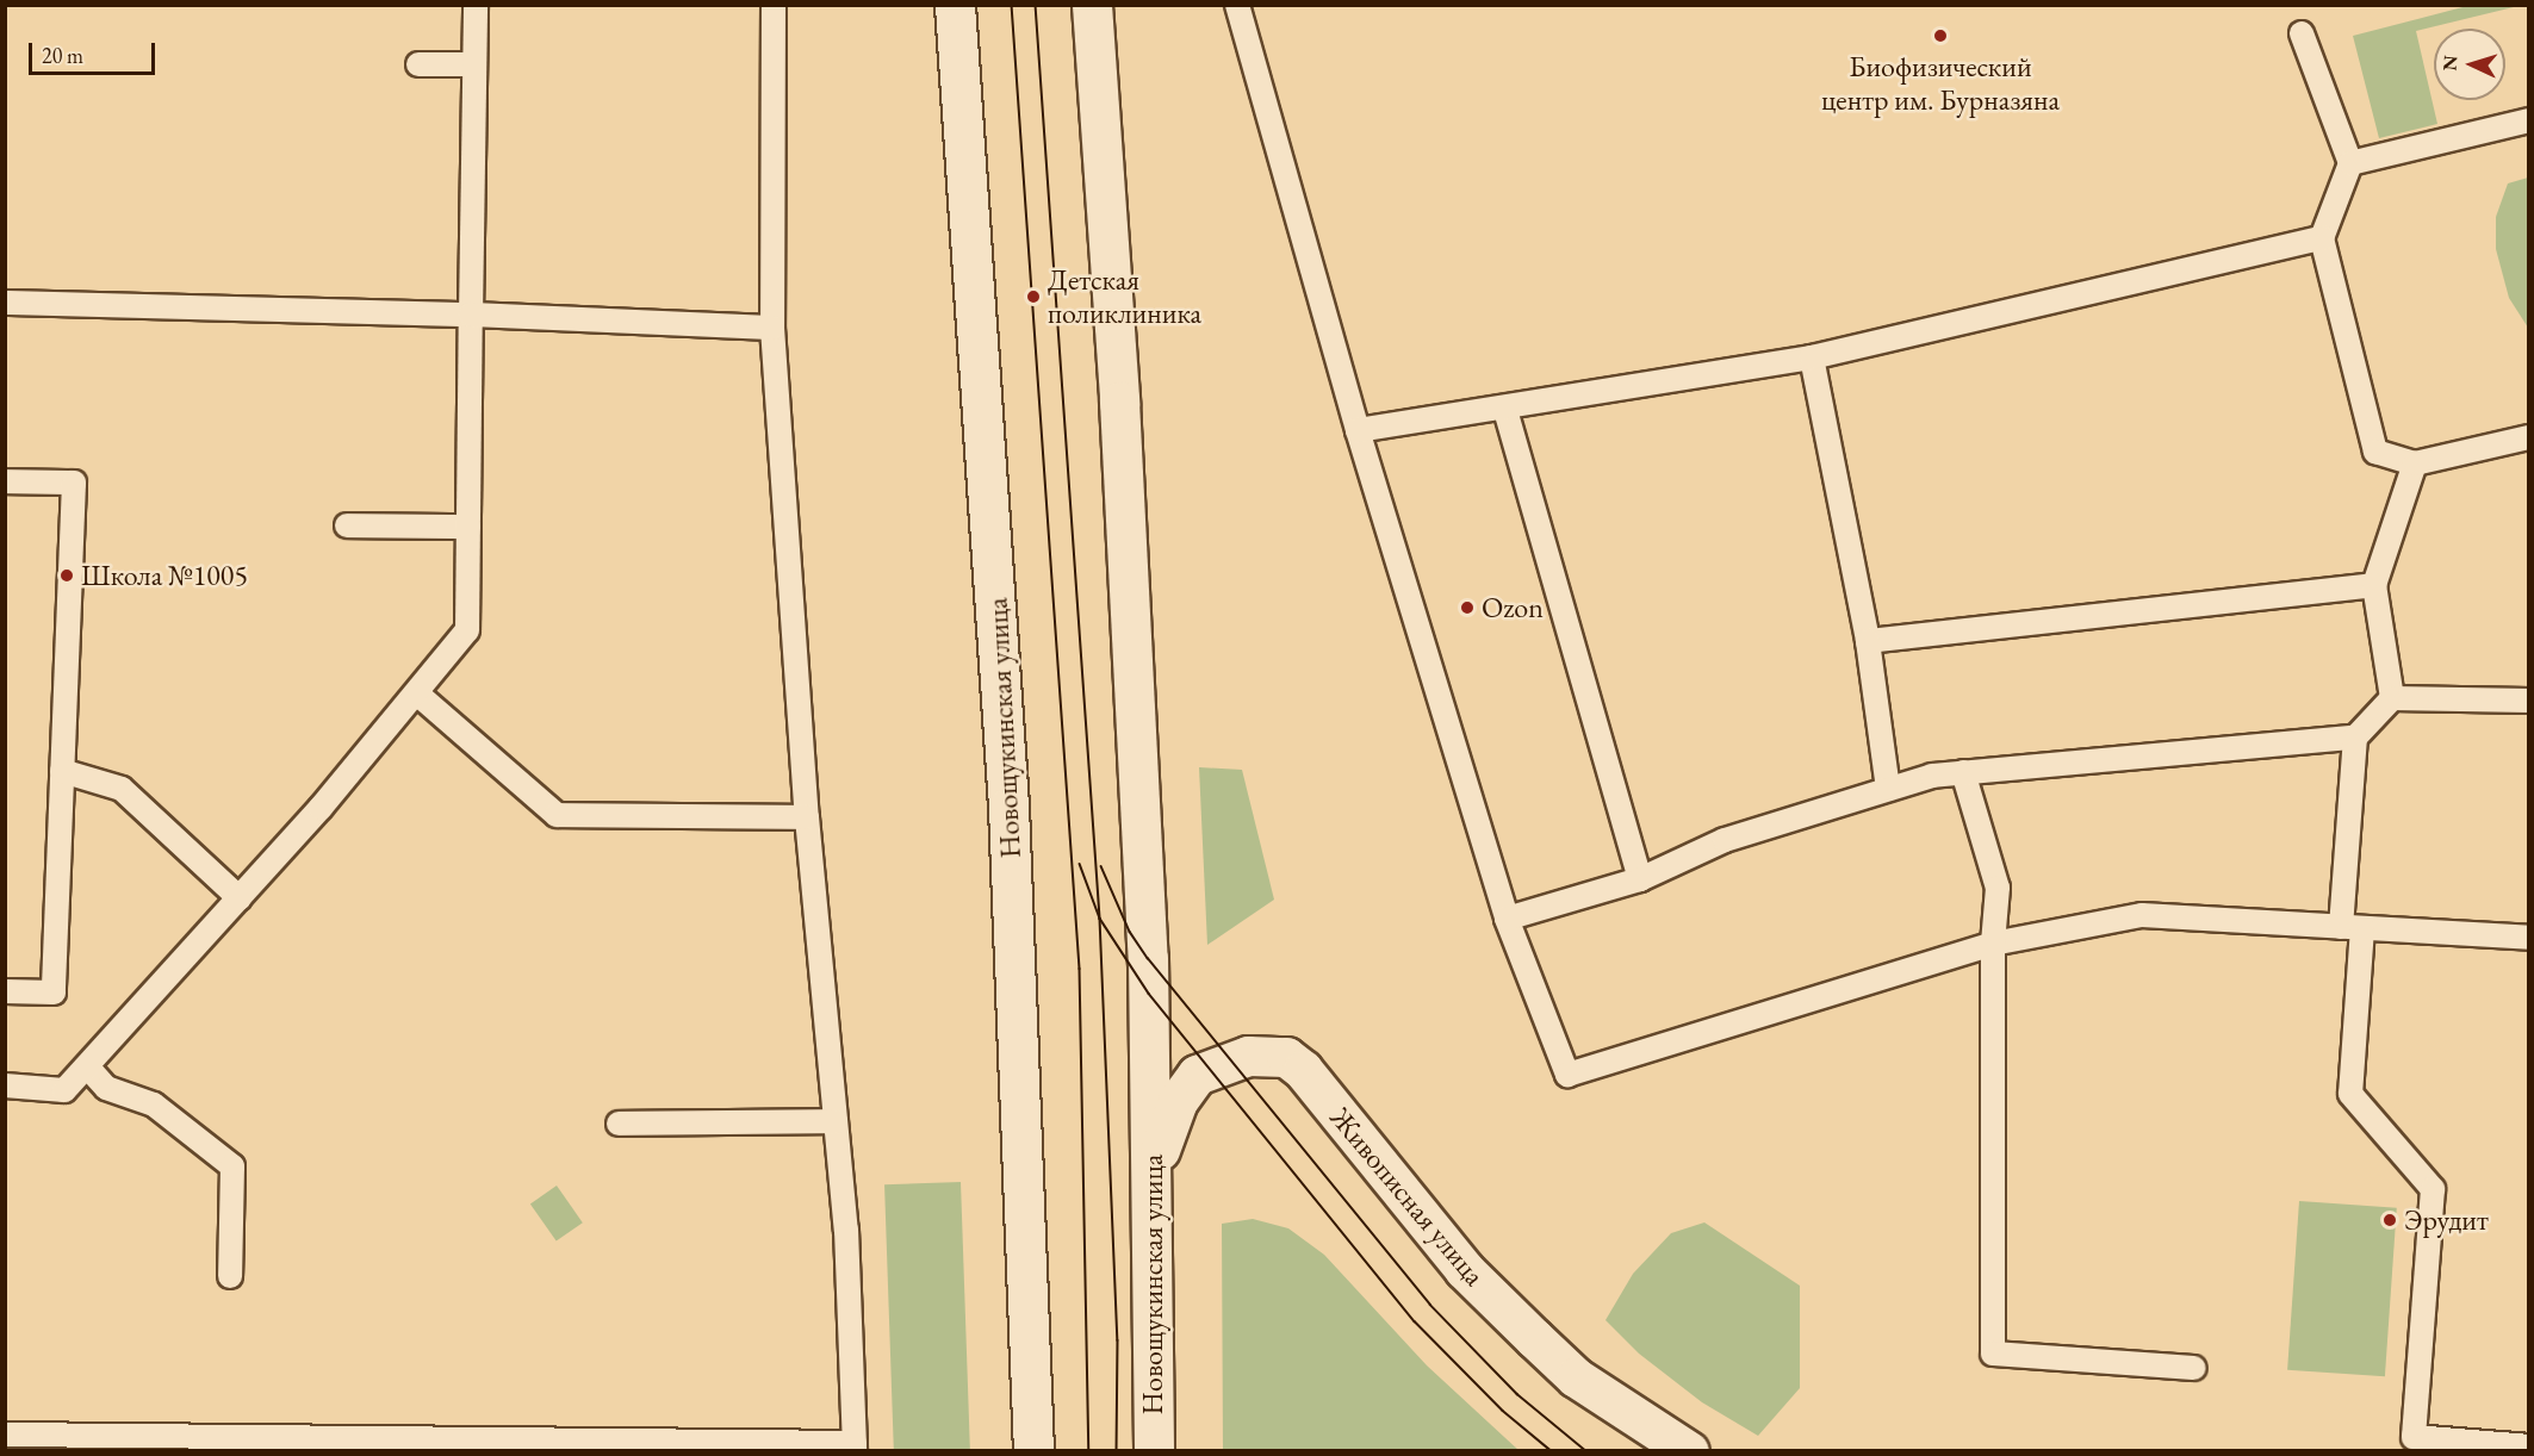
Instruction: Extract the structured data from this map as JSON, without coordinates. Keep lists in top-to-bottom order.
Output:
{
  "streets": {
    "main road": ["Новощукинская улица", "Живописная улица"]
  },
  "crossings": [
    ["Новощукинская улица", "Живописная улица"]
  ],
  "places": [
    "Биофизический центр им. Бурназяна",
    "Детская поликлиника",
    "Школа №1005",
    "Ozon",
    "Эрудит"
  ],
  "scale_bar": "20 m",
  "north": "left"
}
